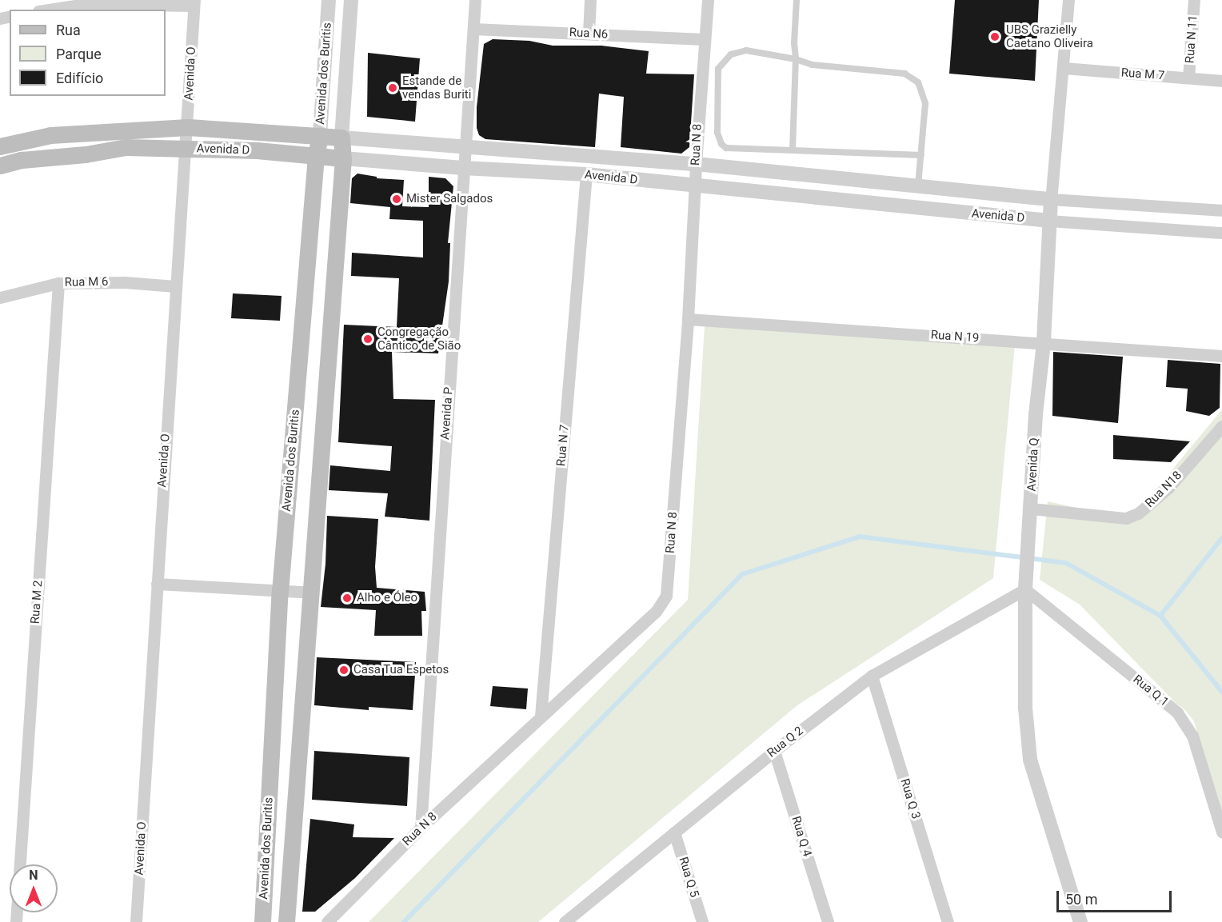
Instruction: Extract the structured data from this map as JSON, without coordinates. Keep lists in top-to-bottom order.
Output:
{
  "streets": {
    "main road": ["Avenida dos Buritis", "Avenida D"],
    "street": [
      "Rua N6",
      "Rua N 11",
      "Avenida O",
      "Rua M 7",
      "Rua N 8",
      "Rua M 6",
      "Rua N 19",
      "Avenida P",
      "Rua N 7",
      "Avenida Q",
      "Rua N18",
      "Rua M 2",
      "Rua Q 1",
      "Rua Q 2",
      "Rua Q 3",
      "Rua Q 4",
      "Rua Q 5"
    ]
  },
  "crossings": [
    ["Rua N6", "Rua N 8"],
    ["Rua N6", "Avenida P"],
    ["Rua N 11", "Rua M 7"],
    ["Avenida O", "Avenida D"],
    ["Avenida O", "Rua M 6"],
    ["Avenida dos Buritis", "Avenida D"],
    ["Rua M 7", "Avenida Q"],
    ["Rua N 8", "Avenida D"],
    ["Rua N 8", "Rua N 19"],
    ["Rua N 8", "Avenida P"],
    ["Rua N 8", "Rua N 7"],
    ["Avenida D", "Avenida P"],
    ["Avenida D", "Rua N 7"],
    ["Avenida D", "Avenida Q"],
    ["Rua M 6", "Rua M 2"],
    ["Rua N 19", "Avenida Q"],
    ["Avenida Q", "Rua N18"],
    ["Avenida Q", "Rua Q 1"],
    ["Avenida Q", "Rua Q 2"],
    ["Rua Q 1", "Rua Q 2"],
    ["Rua Q 2", "Rua Q 3"],
    ["Rua Q 2", "Rua Q 4"],
    ["Rua Q 2", "Rua Q 5"]
  ],
  "places": [
    "UBS Grazielly Caetano Oliveira",
    "Estande de vendas Buriti",
    "Mister Salgados",
    "Congregação Cântico de Sião",
    "Alho e Óleo",
    "Casa Tua Espetos"
  ],
  "legend": ["Rua", "Parque", "Edifício"],
  "scale_bar": "50 m",
  "north": "top"
}
